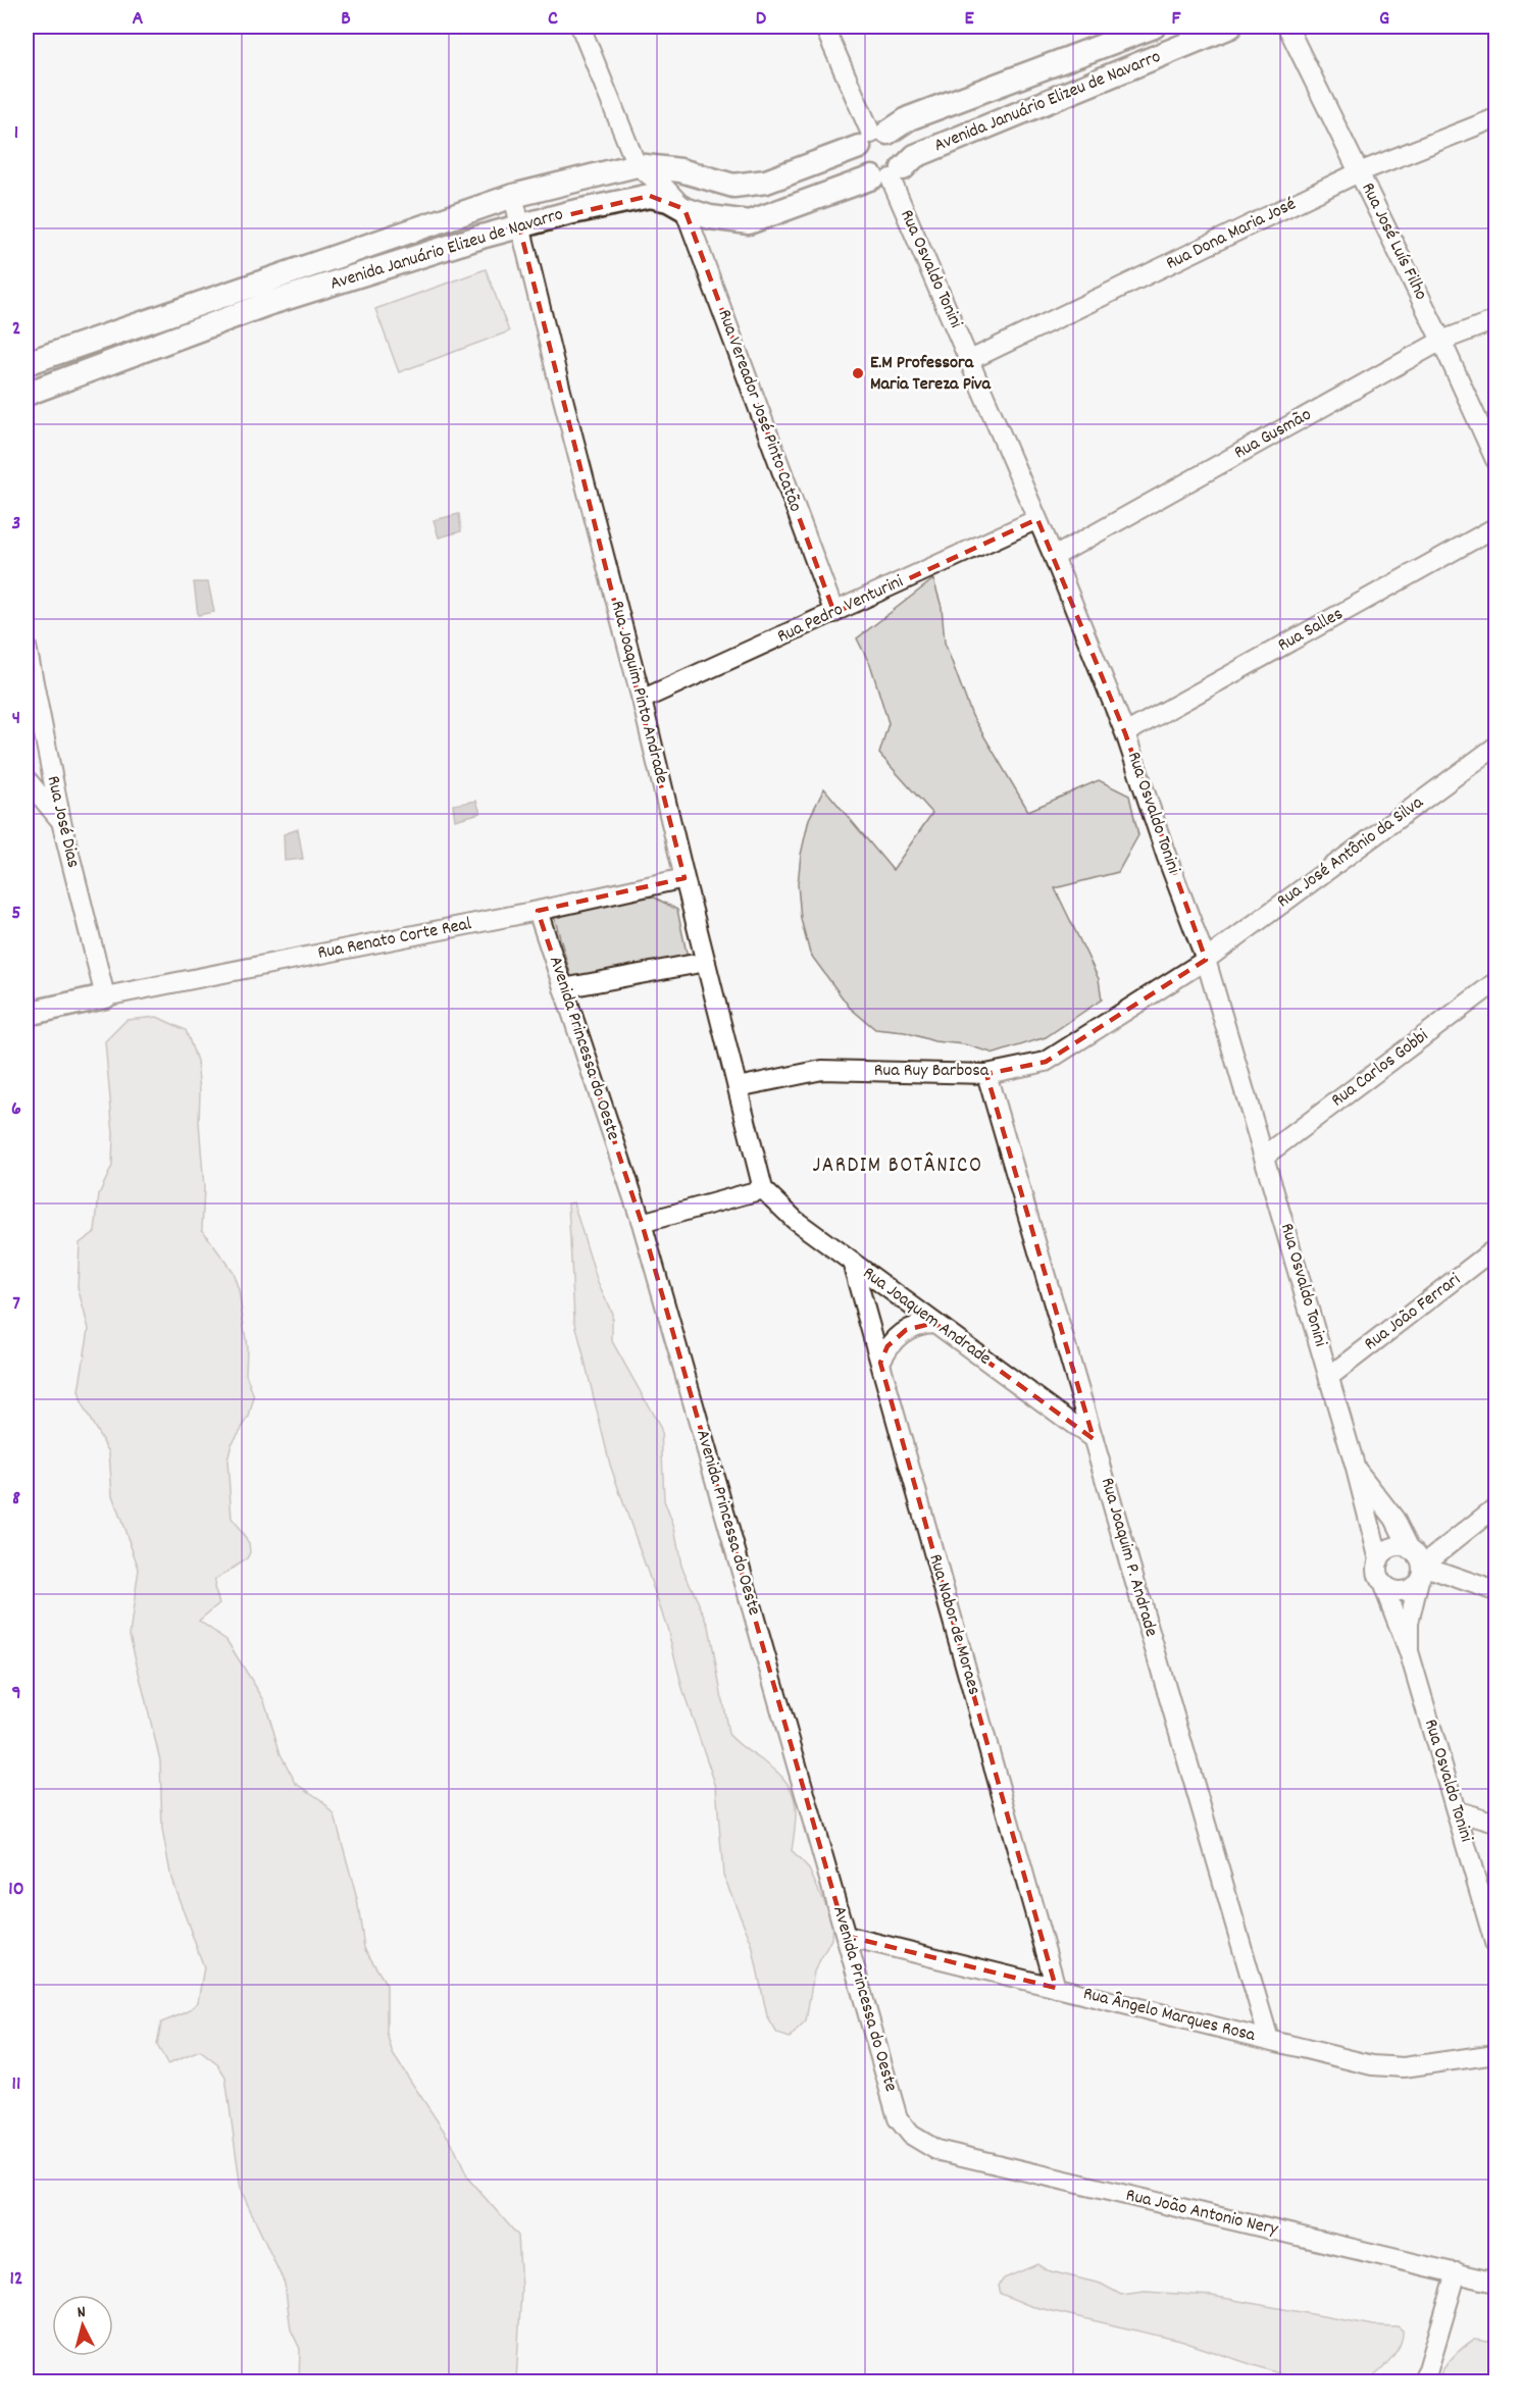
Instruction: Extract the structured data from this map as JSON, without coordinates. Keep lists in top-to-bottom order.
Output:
{
  "streets": {
    "street": [
      "Avenida Januário Elizeu de Navarro",
      "Rua Dona Maria José",
      "Rua José Luís Filho",
      "Rua Osvaldo Tonini",
      "Rua Vereador José Pinto Catão",
      "Rua Gusmão",
      "Rua Pedro Venturini",
      "Rua Salles",
      "Rua Joaquim Pinto Andrade",
      "Rua José Dias",
      "Rua José Antônio da Silva",
      "Rua Renato Corte Real",
      "Avenida Princessa do Oeste",
      "Rua Carlos Gobbi",
      "Rua Ruy Barbosa",
      "Rua João Ferrari",
      "Rua Joaquem Andrade",
      "Rua Joaquim P. Andrade",
      "Rua Nabor de Moraes",
      "Rua Ângelo Marques Rosa",
      "Rua João Antonio Nery"
    ]
  },
  "crossings": [
    ["Avenida Januário Elizeu de Navarro", "Rua Osvaldo Tonini"],
    ["Avenida Januário Elizeu de Navarro", "Rua Vereador José Pinto Catão"],
    ["Avenida Januário Elizeu de Navarro", "Rua Joaquim Pinto Andrade"],
    ["Rua Dona Maria José", "Rua José Luís Filho"],
    ["Rua Dona Maria José", "Rua Osvaldo Tonini"],
    ["Rua José Luís Filho", "Rua Gusmão"],
    ["Rua Osvaldo Tonini", "Rua Gusmão"],
    ["Rua Osvaldo Tonini", "Rua Pedro Venturini"],
    ["Rua Osvaldo Tonini", "Rua Salles"],
    ["Rua Osvaldo Tonini", "Rua José Antônio da Silva"],
    ["Rua Osvaldo Tonini", "Rua Carlos Gobbi"],
    ["Rua Osvaldo Tonini", "Rua Ruy Barbosa"],
    ["Rua Osvaldo Tonini", "Rua João Ferrari"],
    ["Rua Vereador José Pinto Catão", "Rua Pedro Venturini"],
    ["Rua Pedro Venturini", "Rua Joaquim Pinto Andrade"],
    ["Rua Joaquim Pinto Andrade", "Rua Renato Corte Real"],
    ["Rua Joaquim Pinto Andrade", "Rua Ruy Barbosa"],
    ["Rua Joaquim Pinto Andrade", "Rua Joaquem Andrade"],
    ["Rua José Dias", "Rua Renato Corte Real"],
    ["Rua José Antônio da Silva", "Rua Ruy Barbosa"],
    ["Rua Renato Corte Real", "Avenida Princessa do Oeste"],
    ["Avenida Princessa do Oeste", "Rua Ângelo Marques Rosa"],
    ["Avenida Princessa do Oeste", "Rua João Antonio Nery"],
    ["Rua Ruy Barbosa", "Rua Joaquim P. Andrade"],
    ["Rua Joaquem Andrade", "Rua Joaquim P. Andrade"],
    ["Rua Joaquem Andrade", "Rua Nabor de Moraes"],
    ["Rua Joaquim P. Andrade", "Rua Ângelo Marques Rosa"],
    ["Rua Nabor de Moraes", "Rua Ângelo Marques Rosa"]
  ],
  "districts": ["JARDIM BOTÂNICO"],
  "places": ["E.M Professora Maria Tereza Piva"],
  "north": "top",
  "grid": {
    "columns": [
      "A",
      "B",
      "C",
      "D",
      "E",
      "F",
      "G"
    ],
    "rows": [
      "1",
      "2",
      "3",
      "4",
      "5",
      "6",
      "7",
      "8",
      "9",
      "10",
      "11",
      "12"
    ]
  }
}
